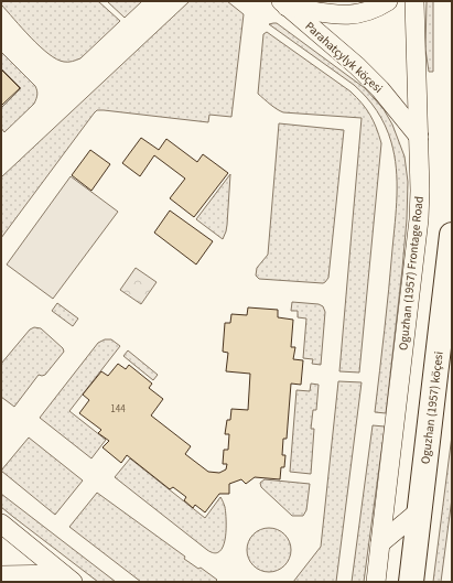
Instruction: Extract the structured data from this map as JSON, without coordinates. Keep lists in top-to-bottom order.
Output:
{
  "streets": {
    "main road": ["Oguzhan (1957) köçesi"],
    "street": ["Parahatçylyk köçesi", "Oguzhan (1957) Frontage Road"]
  },
  "crossings": [
    ["Parahatçylyk köçesi", "Oguzhan (1957) Frontage Road"]
  ],
  "house_numbers": ["144"]
}
